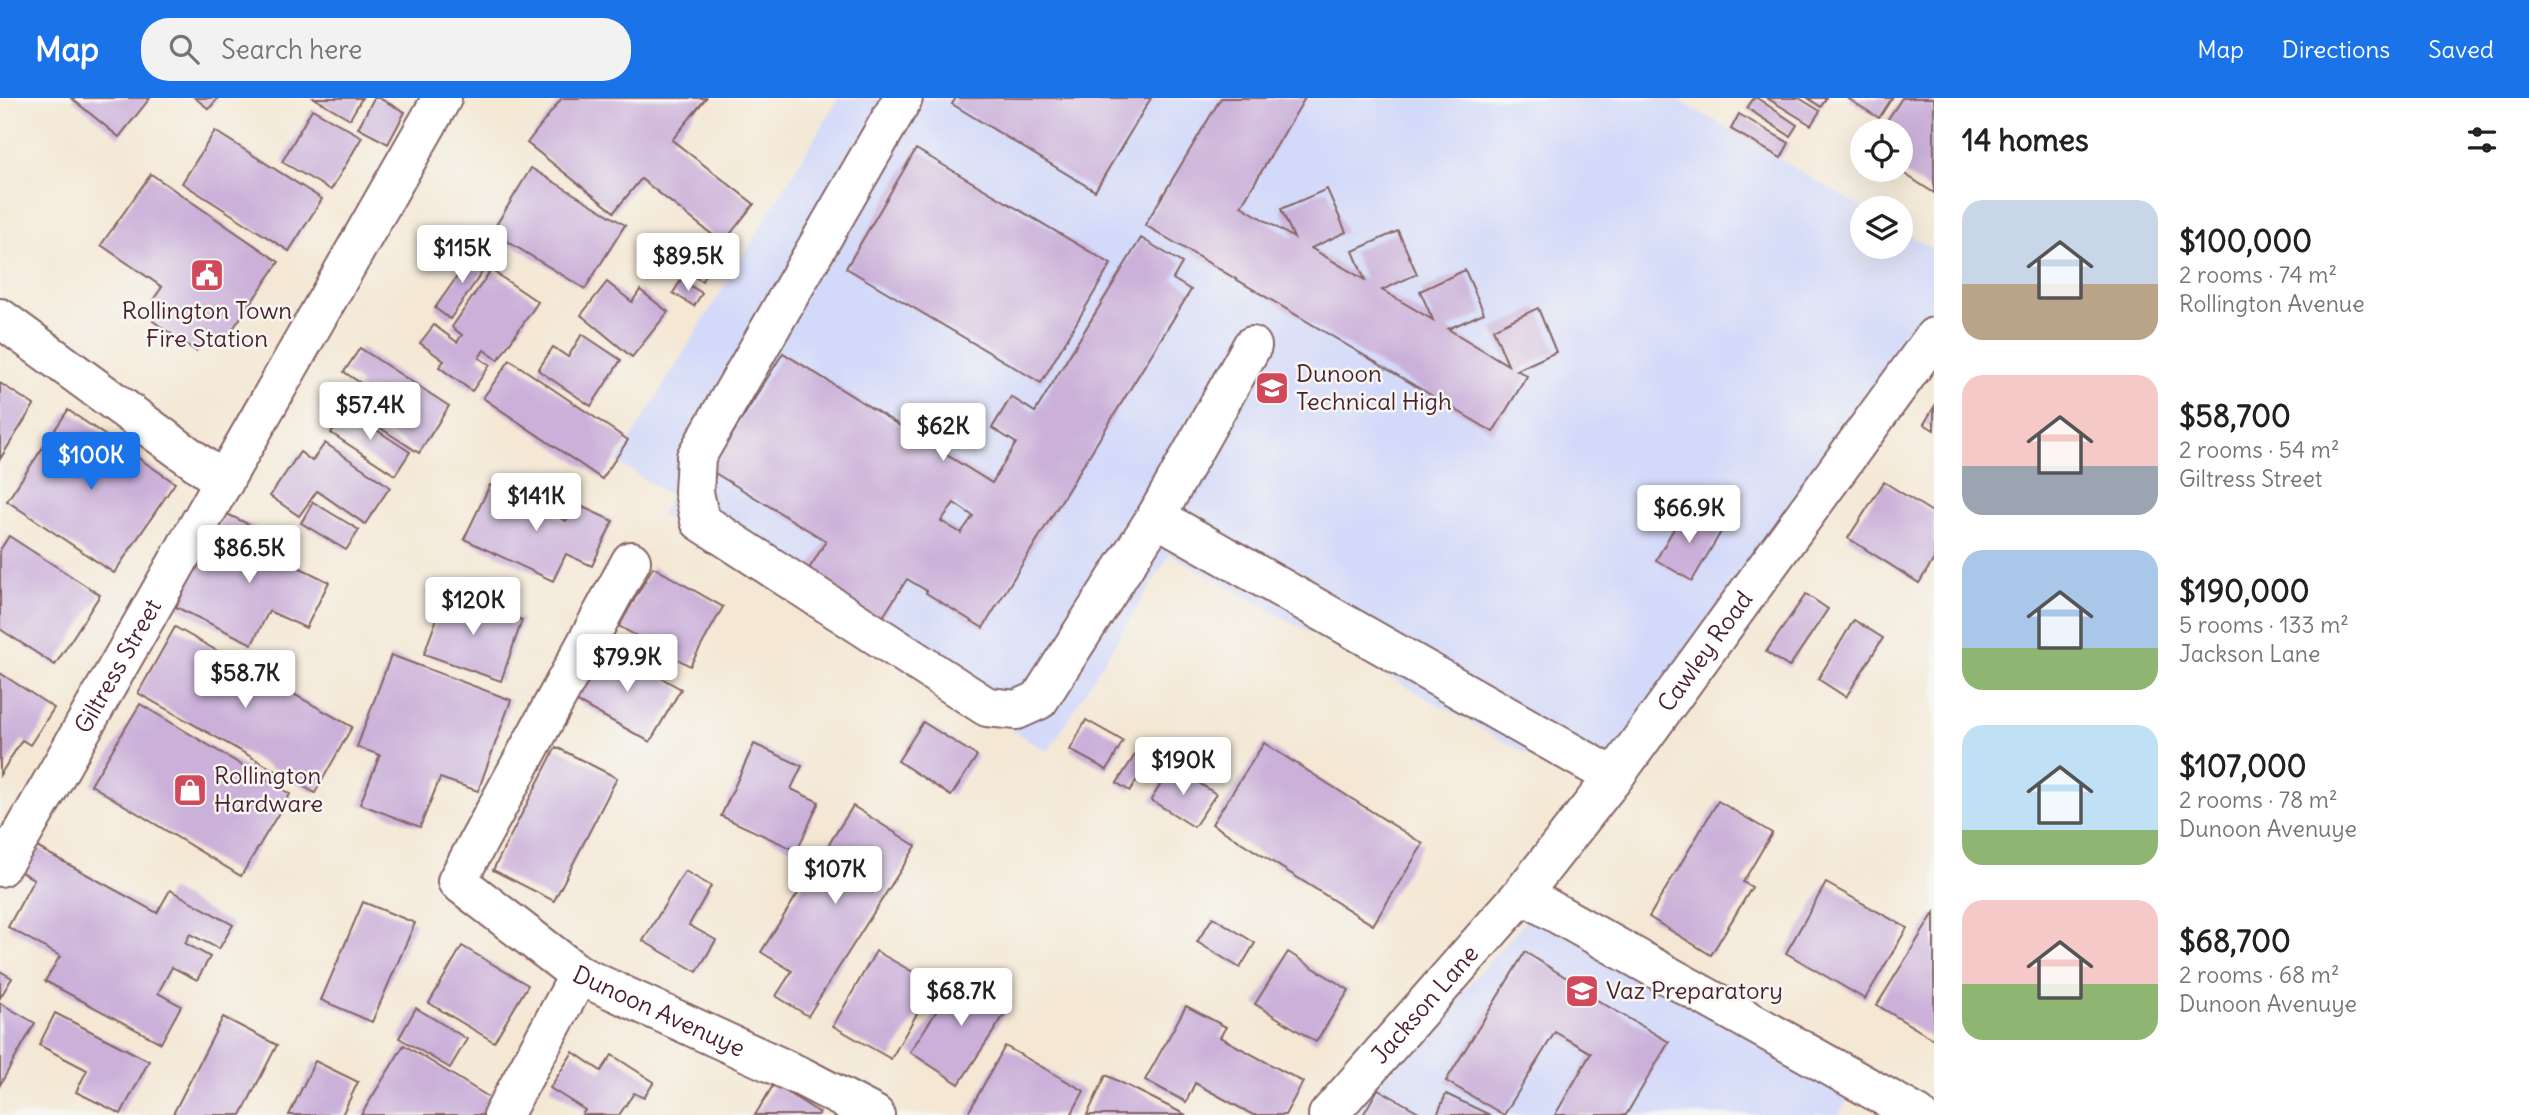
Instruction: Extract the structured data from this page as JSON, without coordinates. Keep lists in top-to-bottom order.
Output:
{
  "streets": {
    "street": [
      "Cawley Road",
      "Giltress Street",
      "Jackson Lane",
      "Dunoon Avenuye"
    ]
  },
  "crossings": [
    ["Cawley Road", "Jackson Lane"]
  ],
  "places": {
    "public building": ["Rollington Town Fire Station"],
    "school or university": ["Dunoon Technical High", "Vaz Preparatory"],
    "shop": ["Rollington Hardware"]
  },
  "page": {
    "header": "Map",
    "search": "Search here",
    "nav": ["Map", "Directions", "Saved"],
    "heading": "14 homes",
    "list": [
      {
        "name": "$100,000",
        "note": "2 rooms · 74 m² · Rollington Avenue"
      },
      {
        "name": "$58,700",
        "note": "2 rooms · 54 m² · Giltress Street"
      },
      {
        "name": "$190,000",
        "note": "5 rooms · 133 m² · Jackson Lane"
      },
      {
        "name": "$107,000",
        "note": "2 rooms · 78 m² · Dunoon Avenuye"
      },
      {
        "name": "$68,700",
        "note": "2 rooms · 68 m² · Dunoon Avenuye"
      }
    ],
    "price": [
      "$115K",
      "$89.5K",
      "$57.4K",
      "$62K",
      "$100K",
      "$141K",
      "$66.9K",
      "$86.5K",
      "$120K",
      "$79.9K",
      "$58.7K",
      "$190K",
      "$107K",
      "$68.7K"
    ]
  }
}
